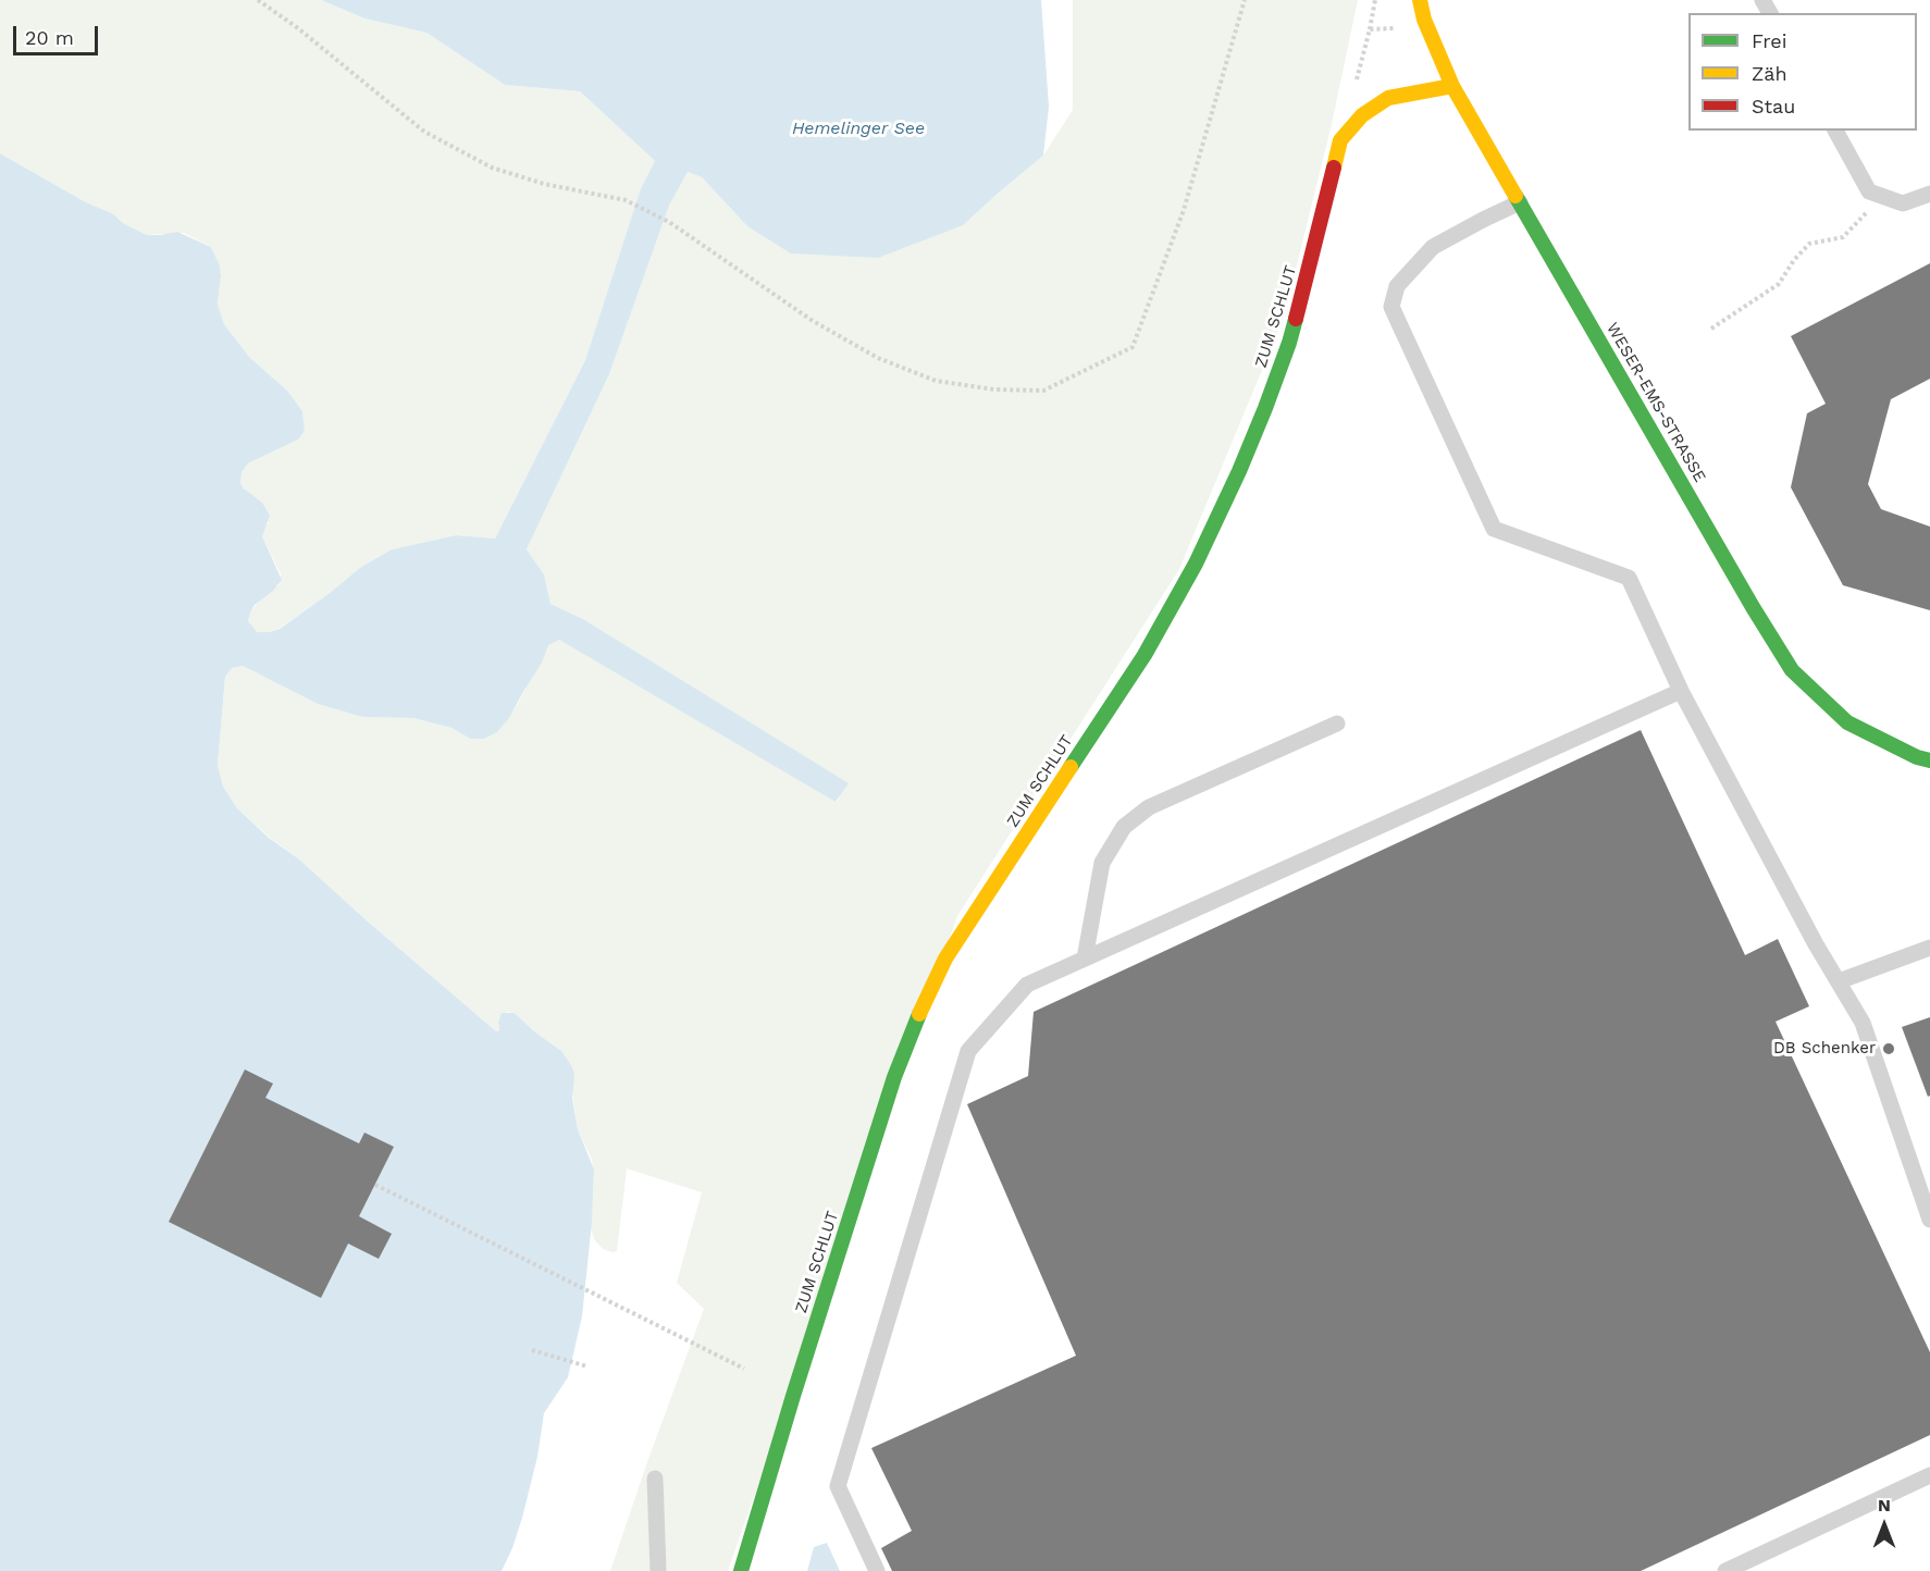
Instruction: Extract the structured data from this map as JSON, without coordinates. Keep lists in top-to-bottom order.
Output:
{
  "streets": {
    "street": ["ZUM SCHLUT", "WESER-EMS-STRASSE"]
  },
  "crossings": [
    ["ZUM SCHLUT", "WESER-EMS-STRASSE"]
  ],
  "water": ["Hemelinger See"],
  "places": ["DB Schenker"],
  "legend": ["Frei", "Zäh", "Stau"],
  "scale_bar": "20 m",
  "north": "top"
}
